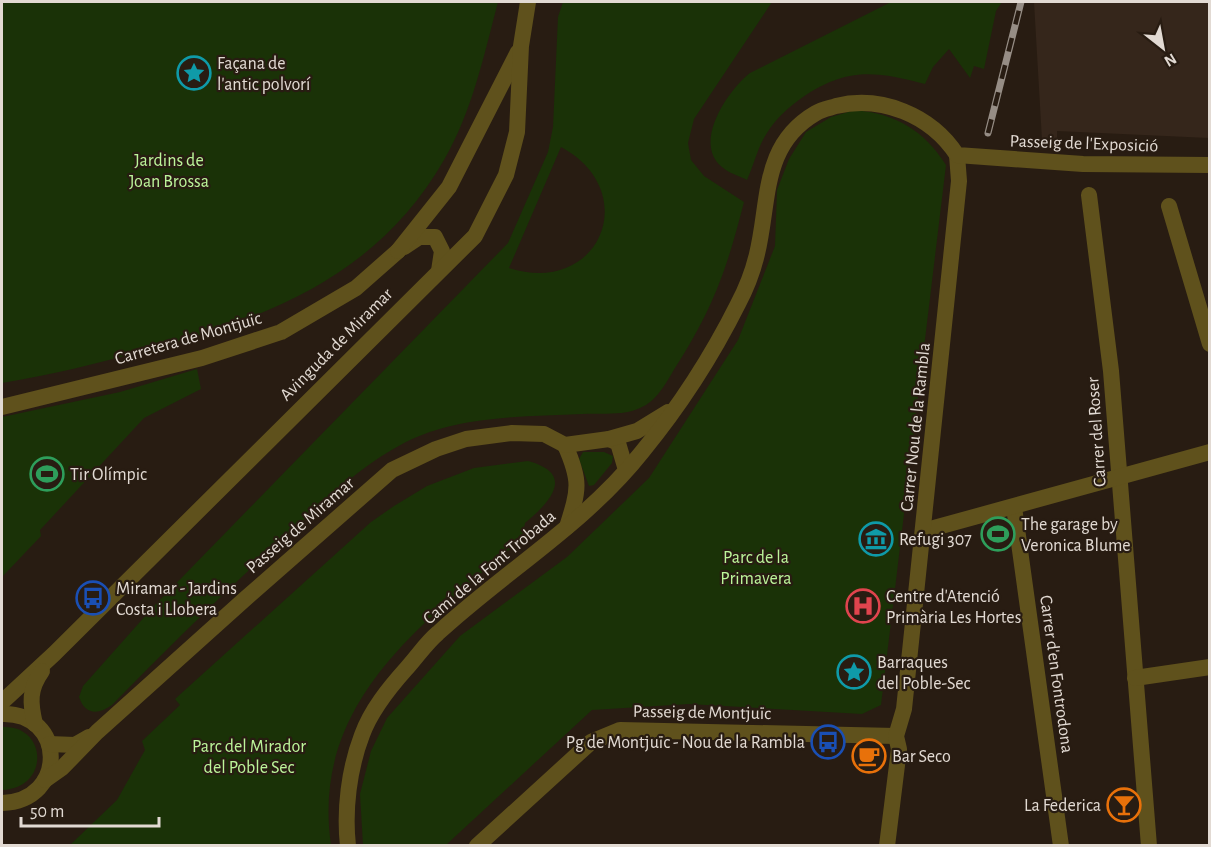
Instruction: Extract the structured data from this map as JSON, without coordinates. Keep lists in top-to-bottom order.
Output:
{
  "streets": {
    "street": [
      "Passeig de l'Exposició",
      "Carretera de Montjuïc",
      "Avinguda de Miramar",
      "Carrer Nou de la Rambla",
      "Carrer del Roser",
      "Passeig de Miramar",
      "Camí de la Font Trobada",
      "Carrer d'en Fontrodona",
      "Passeig de Montjuïc"
    ]
  },
  "crossings": [
    ["Passeig de l'Exposició", "Carrer Nou de la Rambla"],
    ["Carrer Nou de la Rambla", "Passeig de Montjuïc"]
  ],
  "parks": ["Jardins de Joan Brossa", "Parc de la Primavera", "Parc del Mirador del Poble Sec"],
  "places": {
    "place": ["Façana de l'antic polvorí", "Barraques del Poble-Sec"],
    "sports": ["Tir Olímpic", "The garage by Veronica Blume"],
    "museum": ["Refugi 307"],
    "bus stop": ["Miramar - Jardins Costa i Llobera", "Pg de Montjuïc - Nou de la Rambla"],
    "hospital": ["Centre d'Atenció Primària Les Hortes"],
    "cafe": ["Bar Seco"],
    "bar": ["La Federica"]
  },
  "scale_bar": "50 m",
  "north": "bottom right"
}
